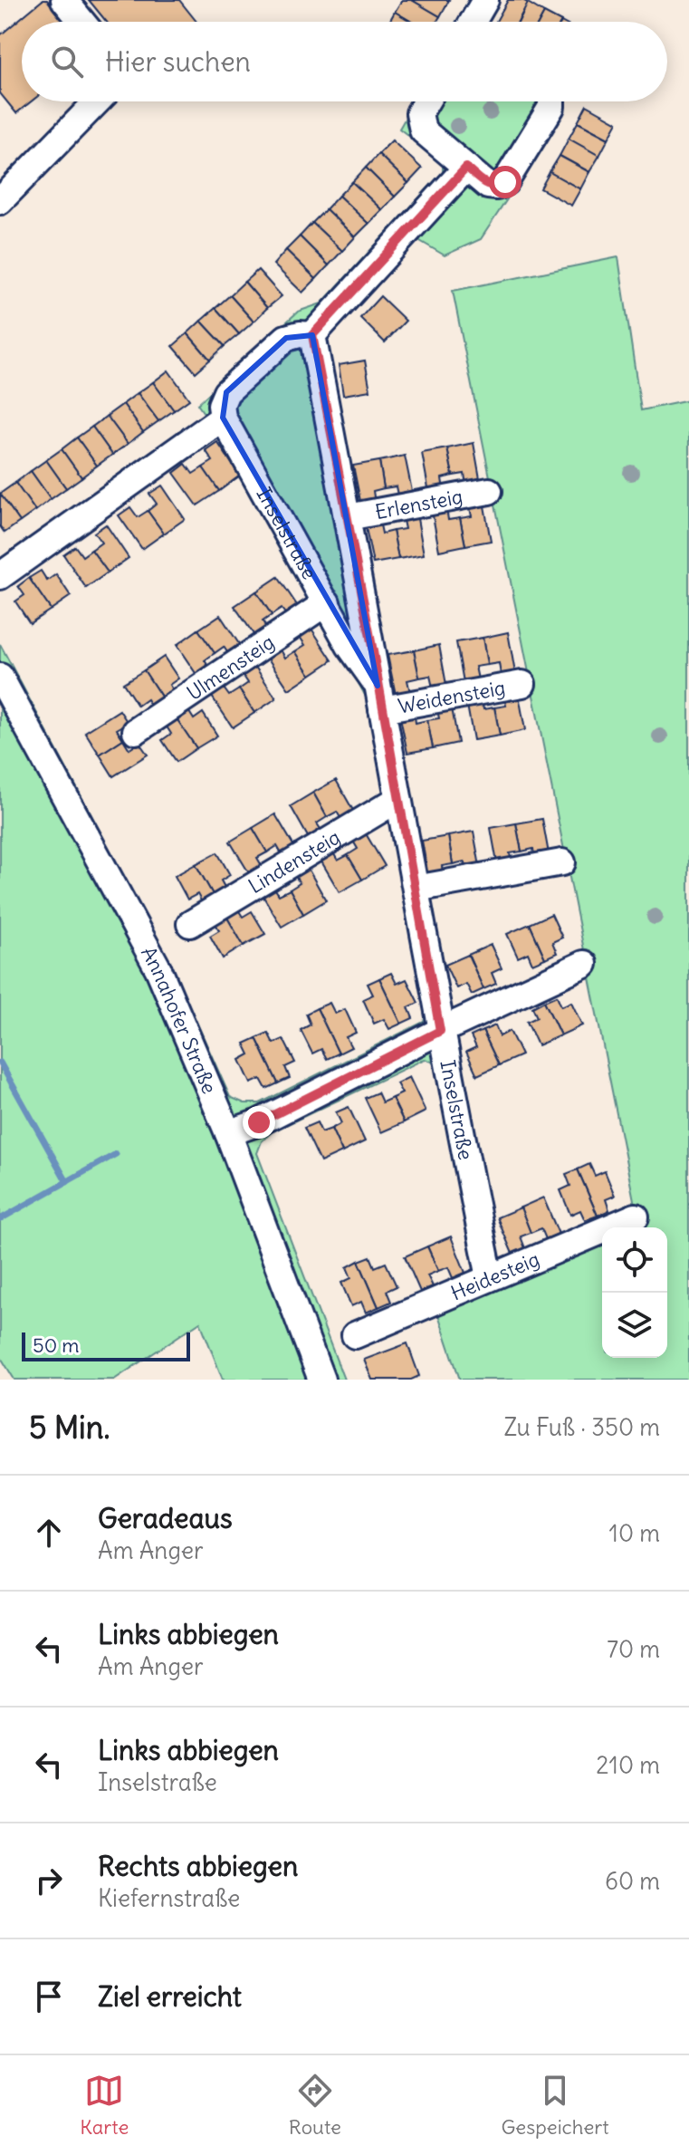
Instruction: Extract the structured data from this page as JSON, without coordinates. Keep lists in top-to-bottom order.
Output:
{
  "streets": {
    "street": [
      "Erlensteig",
      "Inselstraße",
      "Ulmensteig",
      "Weidensteig",
      "Lindensteig",
      "Annahofer Straße",
      "Heidesteig"
    ]
  },
  "crossings": [
    ["Erlensteig", "Inselstraße"],
    ["Inselstraße", "Ulmensteig"],
    ["Inselstraße", "Weidensteig"],
    ["Inselstraße", "Lindensteig"],
    ["Inselstraße", "Heidesteig"]
  ],
  "scale_bar": "50 m",
  "page": {
    "search": "Hier suchen",
    "scale": "50 m",
    "heading": ["5 Min.", "Zu Fuß · 350 m"],
    "list": [
      ["Geradeaus", "Am Anger", "10 m"],
      ["Links abbiegen", "Am Anger", "70 m"],
      ["Links abbiegen", "Inselstraße", "210 m"],
      ["Rechts abbiegen", "Kiefernstraße", "60 m"],
      "Ziel erreicht"
    ],
    "nav": ["Karte", "Route", "Gespeichert"]
  }
}
